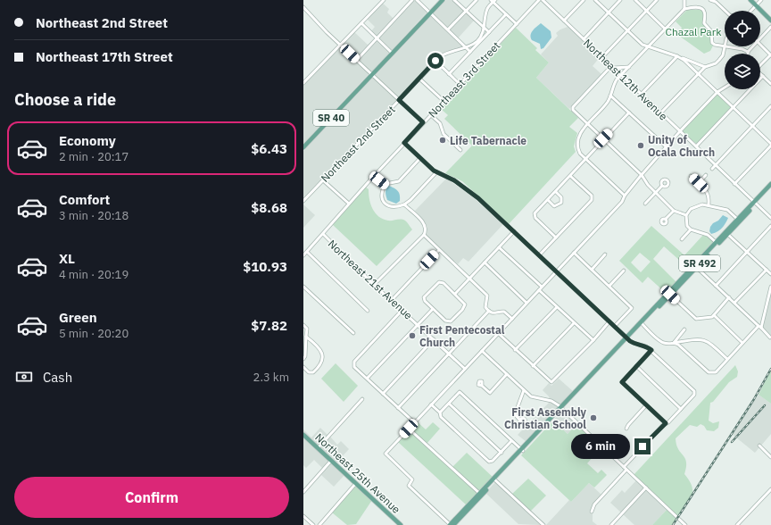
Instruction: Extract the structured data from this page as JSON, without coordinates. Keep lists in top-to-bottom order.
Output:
{
  "streets": {
    "main road": ["SR 40", "SR 492", "Northeast 25th Avenue"],
    "street": [
      "Northeast 3rd Street",
      "Northeast 12th Avenue",
      "Northeast 2nd Street",
      "Northeast 21st Avenue"
    ]
  },
  "crossings": [
    ["Northeast 3rd Street", "Northeast 21st Avenue"],
    ["Northeast 12th Avenue", "SR 492"]
  ],
  "parks": ["Chazal Park"],
  "places": [
    "Life Tabernacle",
    "Unity of Ocala Church",
    "First Pentecostal Church",
    "First Assembly Christian School"
  ],
  "page": {
    "banner": ["Northeast 2nd Street", "Northeast 17th Street"],
    "heading": "Choose a ride",
    "list": [
      {
        "name": "Economy",
        "note": "2 min · 20:17",
        "value": "$6.43"
      },
      {
        "name": "Comfort",
        "note": "3 min · 20:18",
        "value": "$8.68"
      },
      {
        "name": "XL",
        "note": "4 min · 20:19",
        "value": "$10.93"
      },
      {
        "name": "Green",
        "note": "5 min · 20:20",
        "value": "$7.82"
      }
    ],
    "pay": ["Cash", "2.3 km"],
    "bubble": "6 min",
    "buttons": "Confirm"
  }
}
